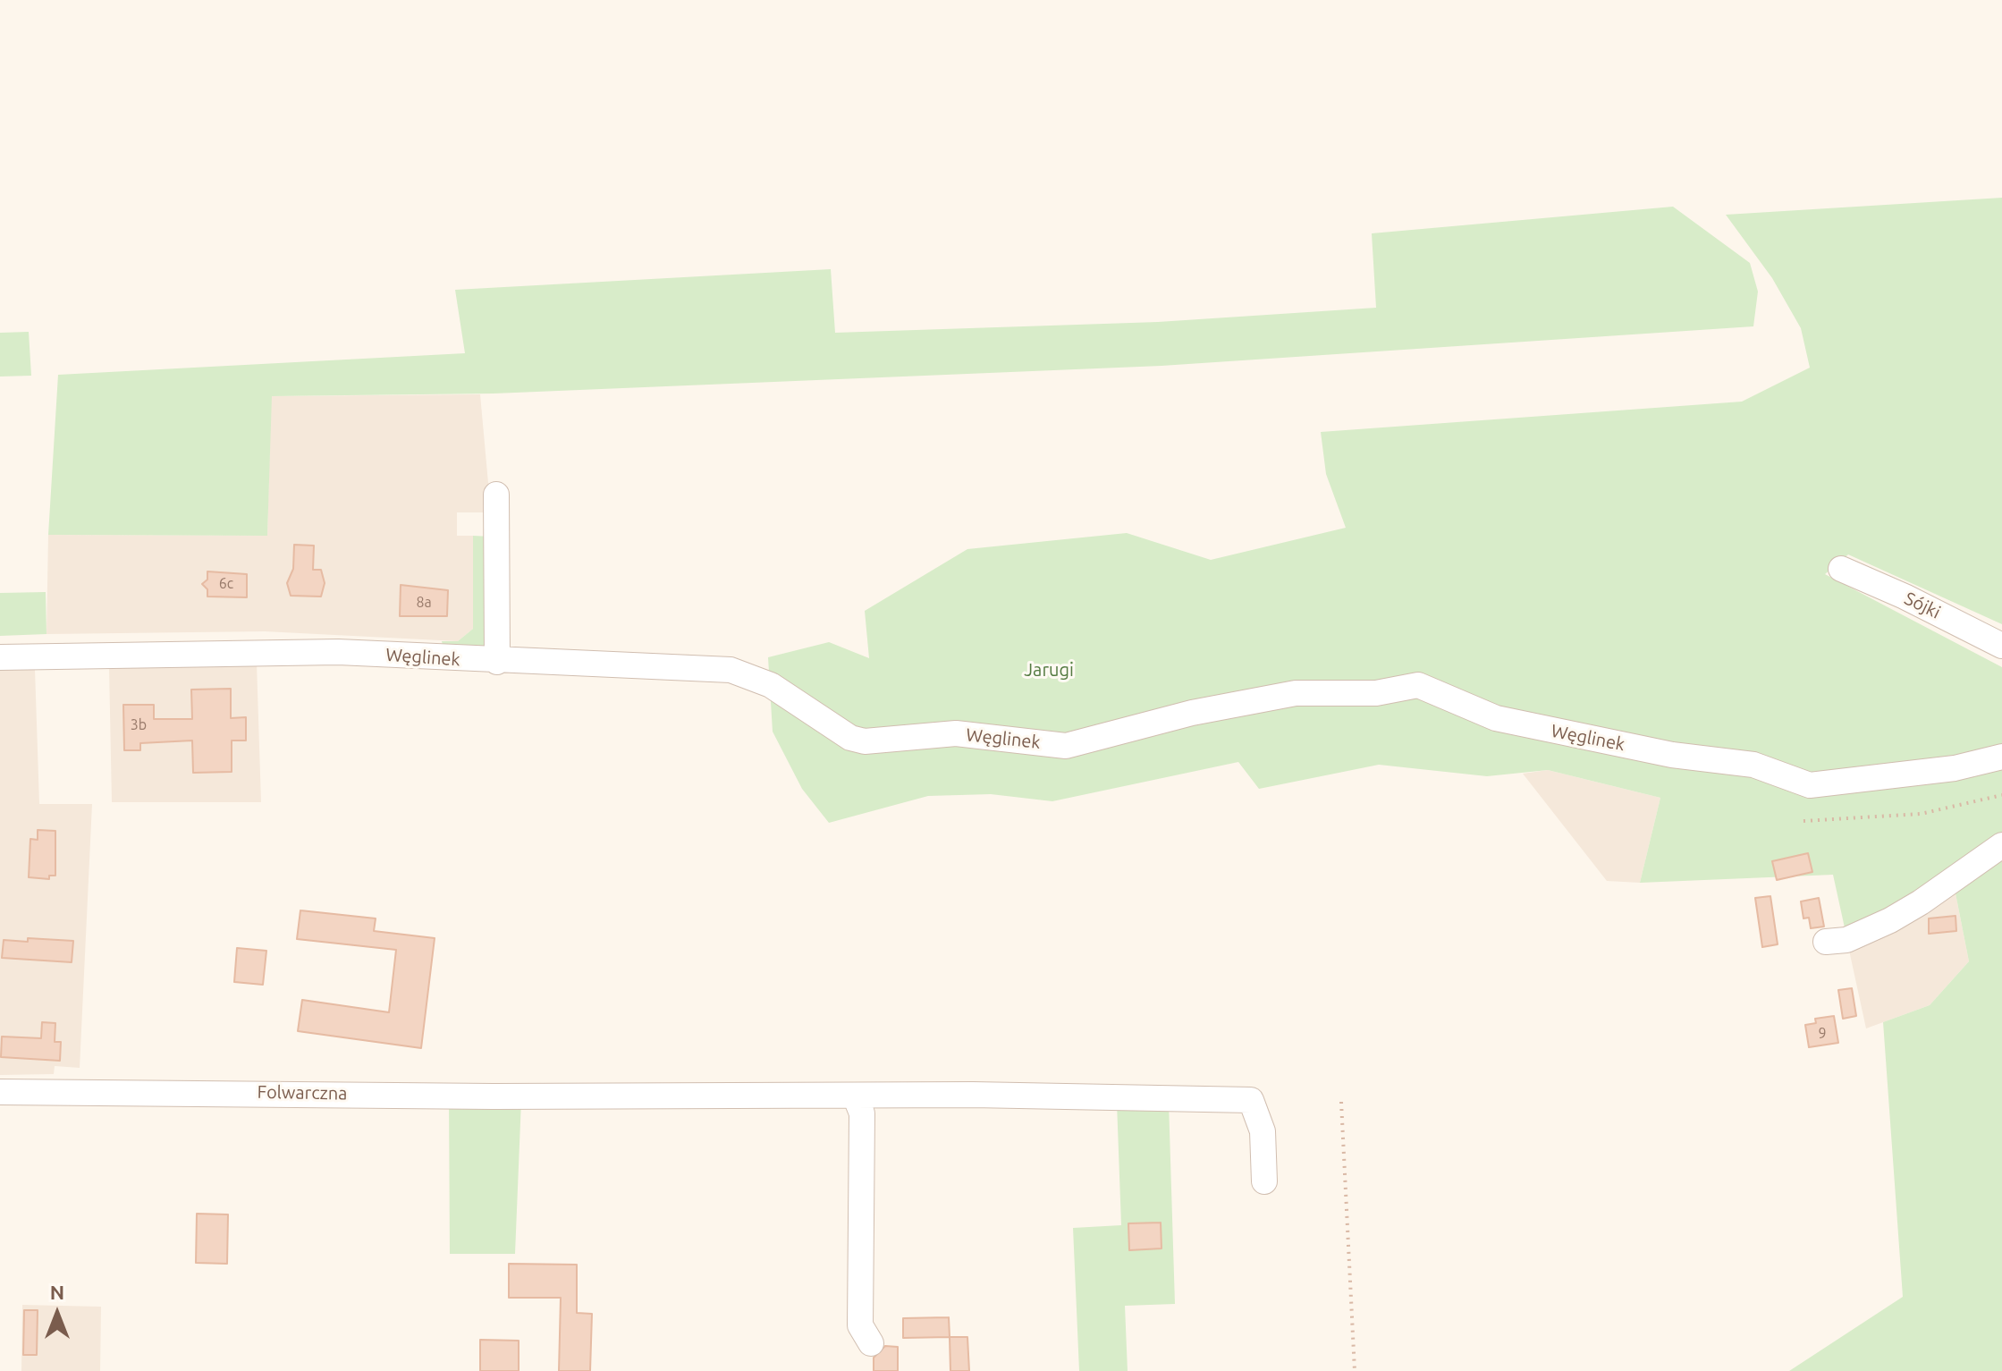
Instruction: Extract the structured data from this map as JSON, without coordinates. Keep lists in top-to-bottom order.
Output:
{
  "streets": {
    "street": ["Sójki", "Węglinek", "Folwarczna"]
  },
  "parks": ["Jarugi"],
  "house_numbers": [
    "6c",
    "8a",
    "3b",
    "9"
  ],
  "north": "top"
}
